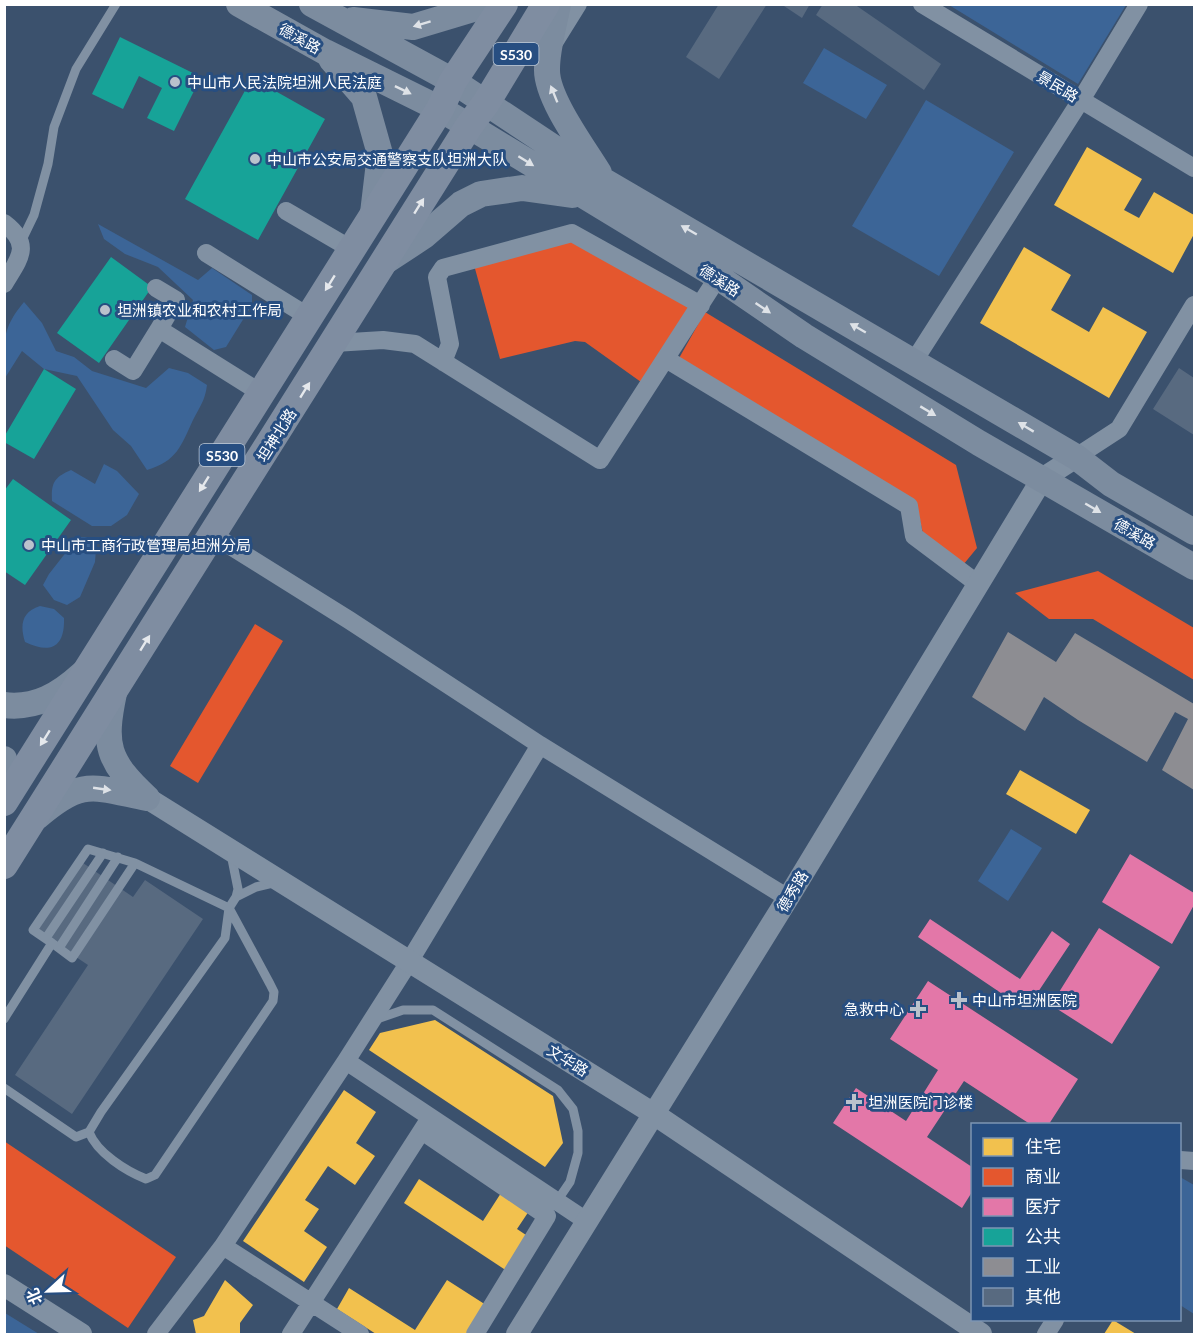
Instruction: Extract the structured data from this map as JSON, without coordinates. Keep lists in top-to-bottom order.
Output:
{
  "streets": {
    "main road": ["德溪路", "S530", "坦神北路"],
    "street": ["景民路", "德秀路", "文华路"]
  },
  "crossings": [
    ["德溪路", "S530"],
    ["德溪路", "坦神北路"],
    ["德溪路", "德秀路"],
    ["德秀路", "文华路"]
  ],
  "places": {
    "other": [
      "中山市人民法院坦洲人民法庭",
      "中山市公安局交通警察支队坦洲大队",
      "坦洲镇农业和农村工作局",
      "中山市工商行政管理局坦洲分局"
    ],
    "health": ["中山市坦洲医院", "急救中心", "坦洲医院门诊楼"]
  },
  "legend": [
    "住宅",
    "商业",
    "医疗",
    "公共",
    "工业",
    "其他"
  ],
  "north": "left"
}
